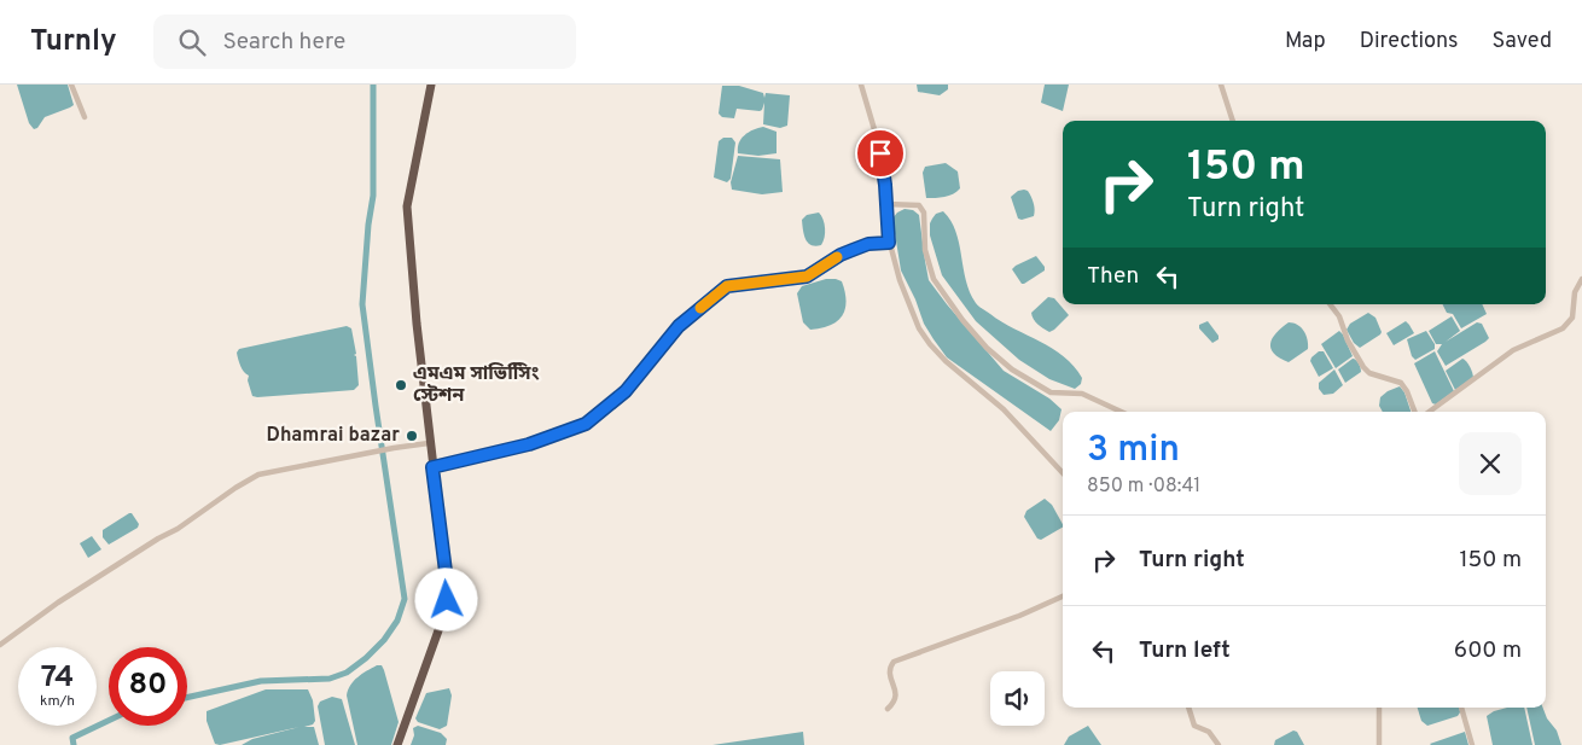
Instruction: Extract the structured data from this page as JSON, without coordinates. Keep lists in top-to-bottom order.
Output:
{
  "places": ["এমএম সাভ‌িসি‌িং স্ট‌েশন", "Dhamrai bazar"],
  "page": {
    "header": "Turnly",
    "search": "Search here",
    "nav": ["Map", "Directions", "Saved"],
    "turn": ["150 m", "Turn right"],
    "then": "Then",
    "heading": ["3 min", "850 m · 08:41"],
    "list": [
      {
        "name": "Turn right",
        "value": "150 m"
      },
      {
        "name": "Turn left",
        "value": "600 m"
      }
    ],
    "speed": "74 km/h",
    "limit": "80"
  }
}
